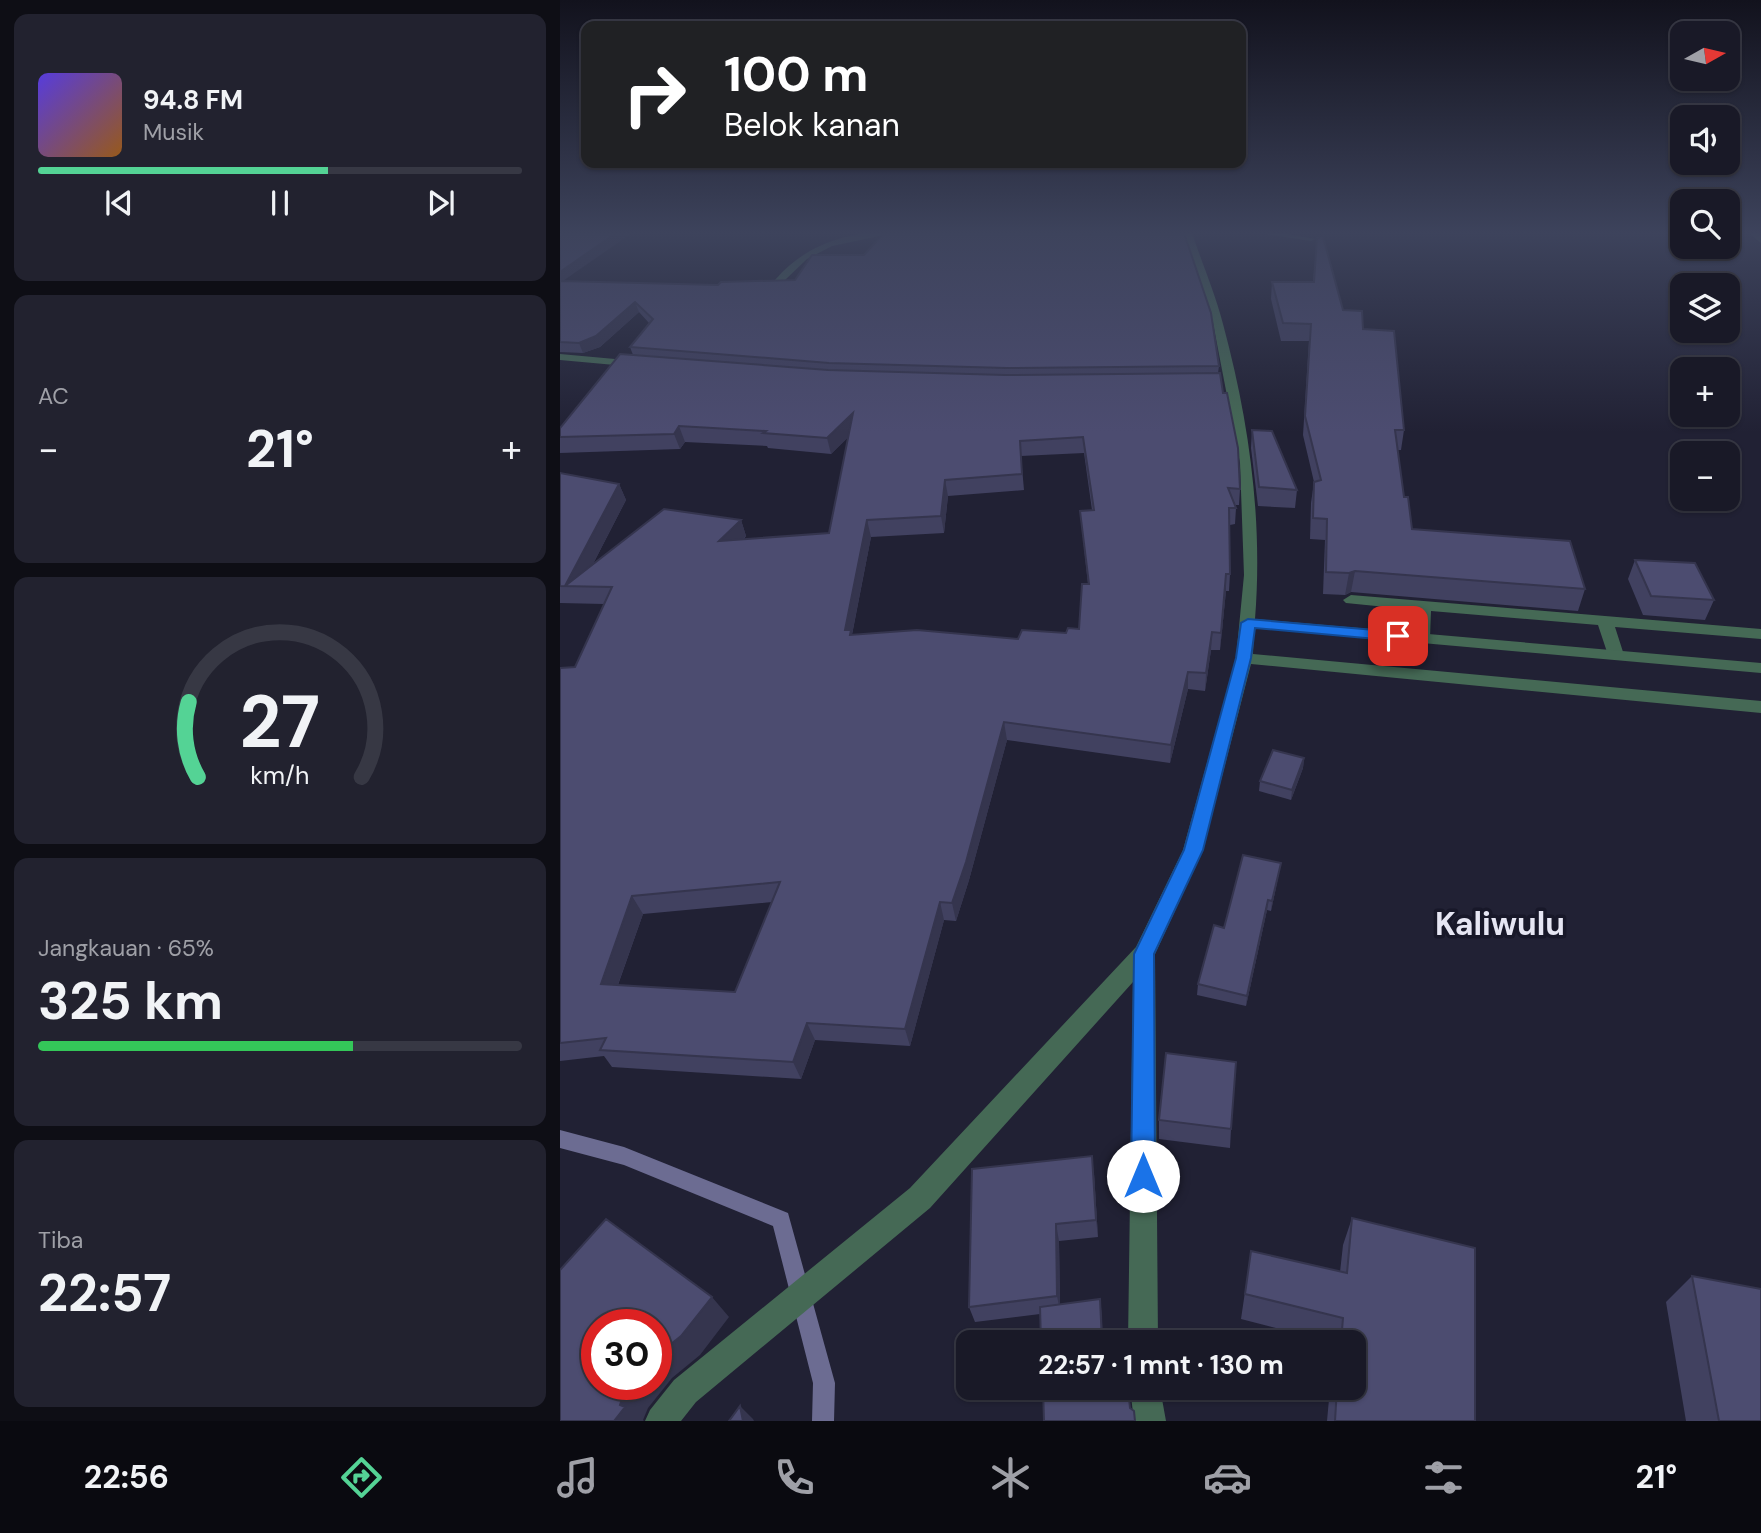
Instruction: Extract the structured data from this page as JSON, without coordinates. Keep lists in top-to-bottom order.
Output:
{
  "districts": ["Kaliwulu"],
  "north": "right",
  "page": {
    "map_buttons": ["+", "−"],
    "turn": ["100 m", "Belok kanan"],
    "song": ["94.8 FM", "Musik"],
    "tile": [
      "AC",
      ["Jangkauan · 65%", "325 km"],
      ["Tiba", "22:57"]
    ],
    "heat": ["−", "21°", "+"],
    "limit": "30",
    "trip": "22:57 · 1 mnt · 130 m",
    "tabs": ["22:56", "21°"],
    "gauge": ["27", "km/h"]
  }
}
